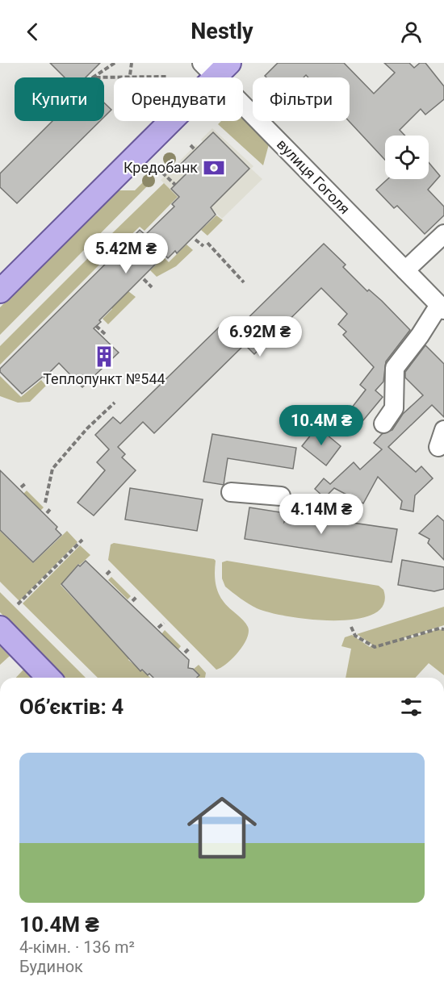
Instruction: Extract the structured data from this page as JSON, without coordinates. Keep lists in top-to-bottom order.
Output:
{
  "streets": {
    "street": ["вулиця Гоголя"]
  },
  "places": {
    "bank": ["Кредобанк"],
    "building": ["Теплопункт №544"]
  },
  "page": {
    "header": "Nestly",
    "chip": ["Купити", "Орендувати", "Фільтри"],
    "price": [
      "5.42M ₴",
      "6.92M ₴",
      "10.4M ₴",
      "4.14M ₴"
    ],
    "heading": "Об’єктів: 4",
    "list": [
      {
        "name": "10.4M ₴",
        "note": "4-кімн. · 136 m² · Будинок"
      }
    ]
  }
}
